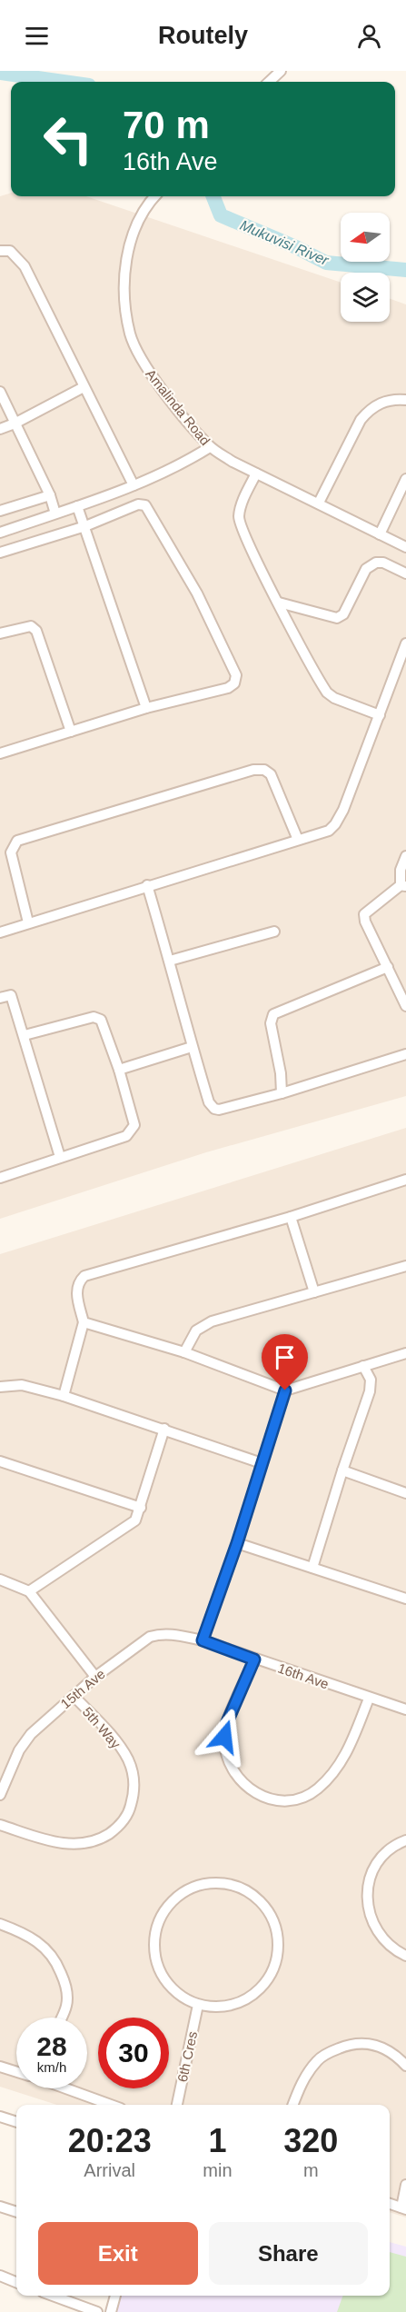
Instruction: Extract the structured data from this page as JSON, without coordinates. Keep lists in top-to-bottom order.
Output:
{
  "streets": {
    "street": [
      "Amalinda Road",
      "16th Ave",
      "15th Ave",
      "5th Way",
      "6th Cres"
    ]
  },
  "crossings": [
    ["16th Ave", "15th Ave"],
    ["15th Ave", "5th Way"]
  ],
  "water": ["Mukuvisi River"],
  "north": "left",
  "page": {
    "header": "Routely",
    "turn": ["70 m", "16th Ave"],
    "speed": "28 km/h",
    "limit": "30",
    "eta": [
      "20:23",
      "Arrival",
      "1",
      "min",
      "320",
      "m"
    ],
    "buttons": ["Exit", "Share"]
  }
}
